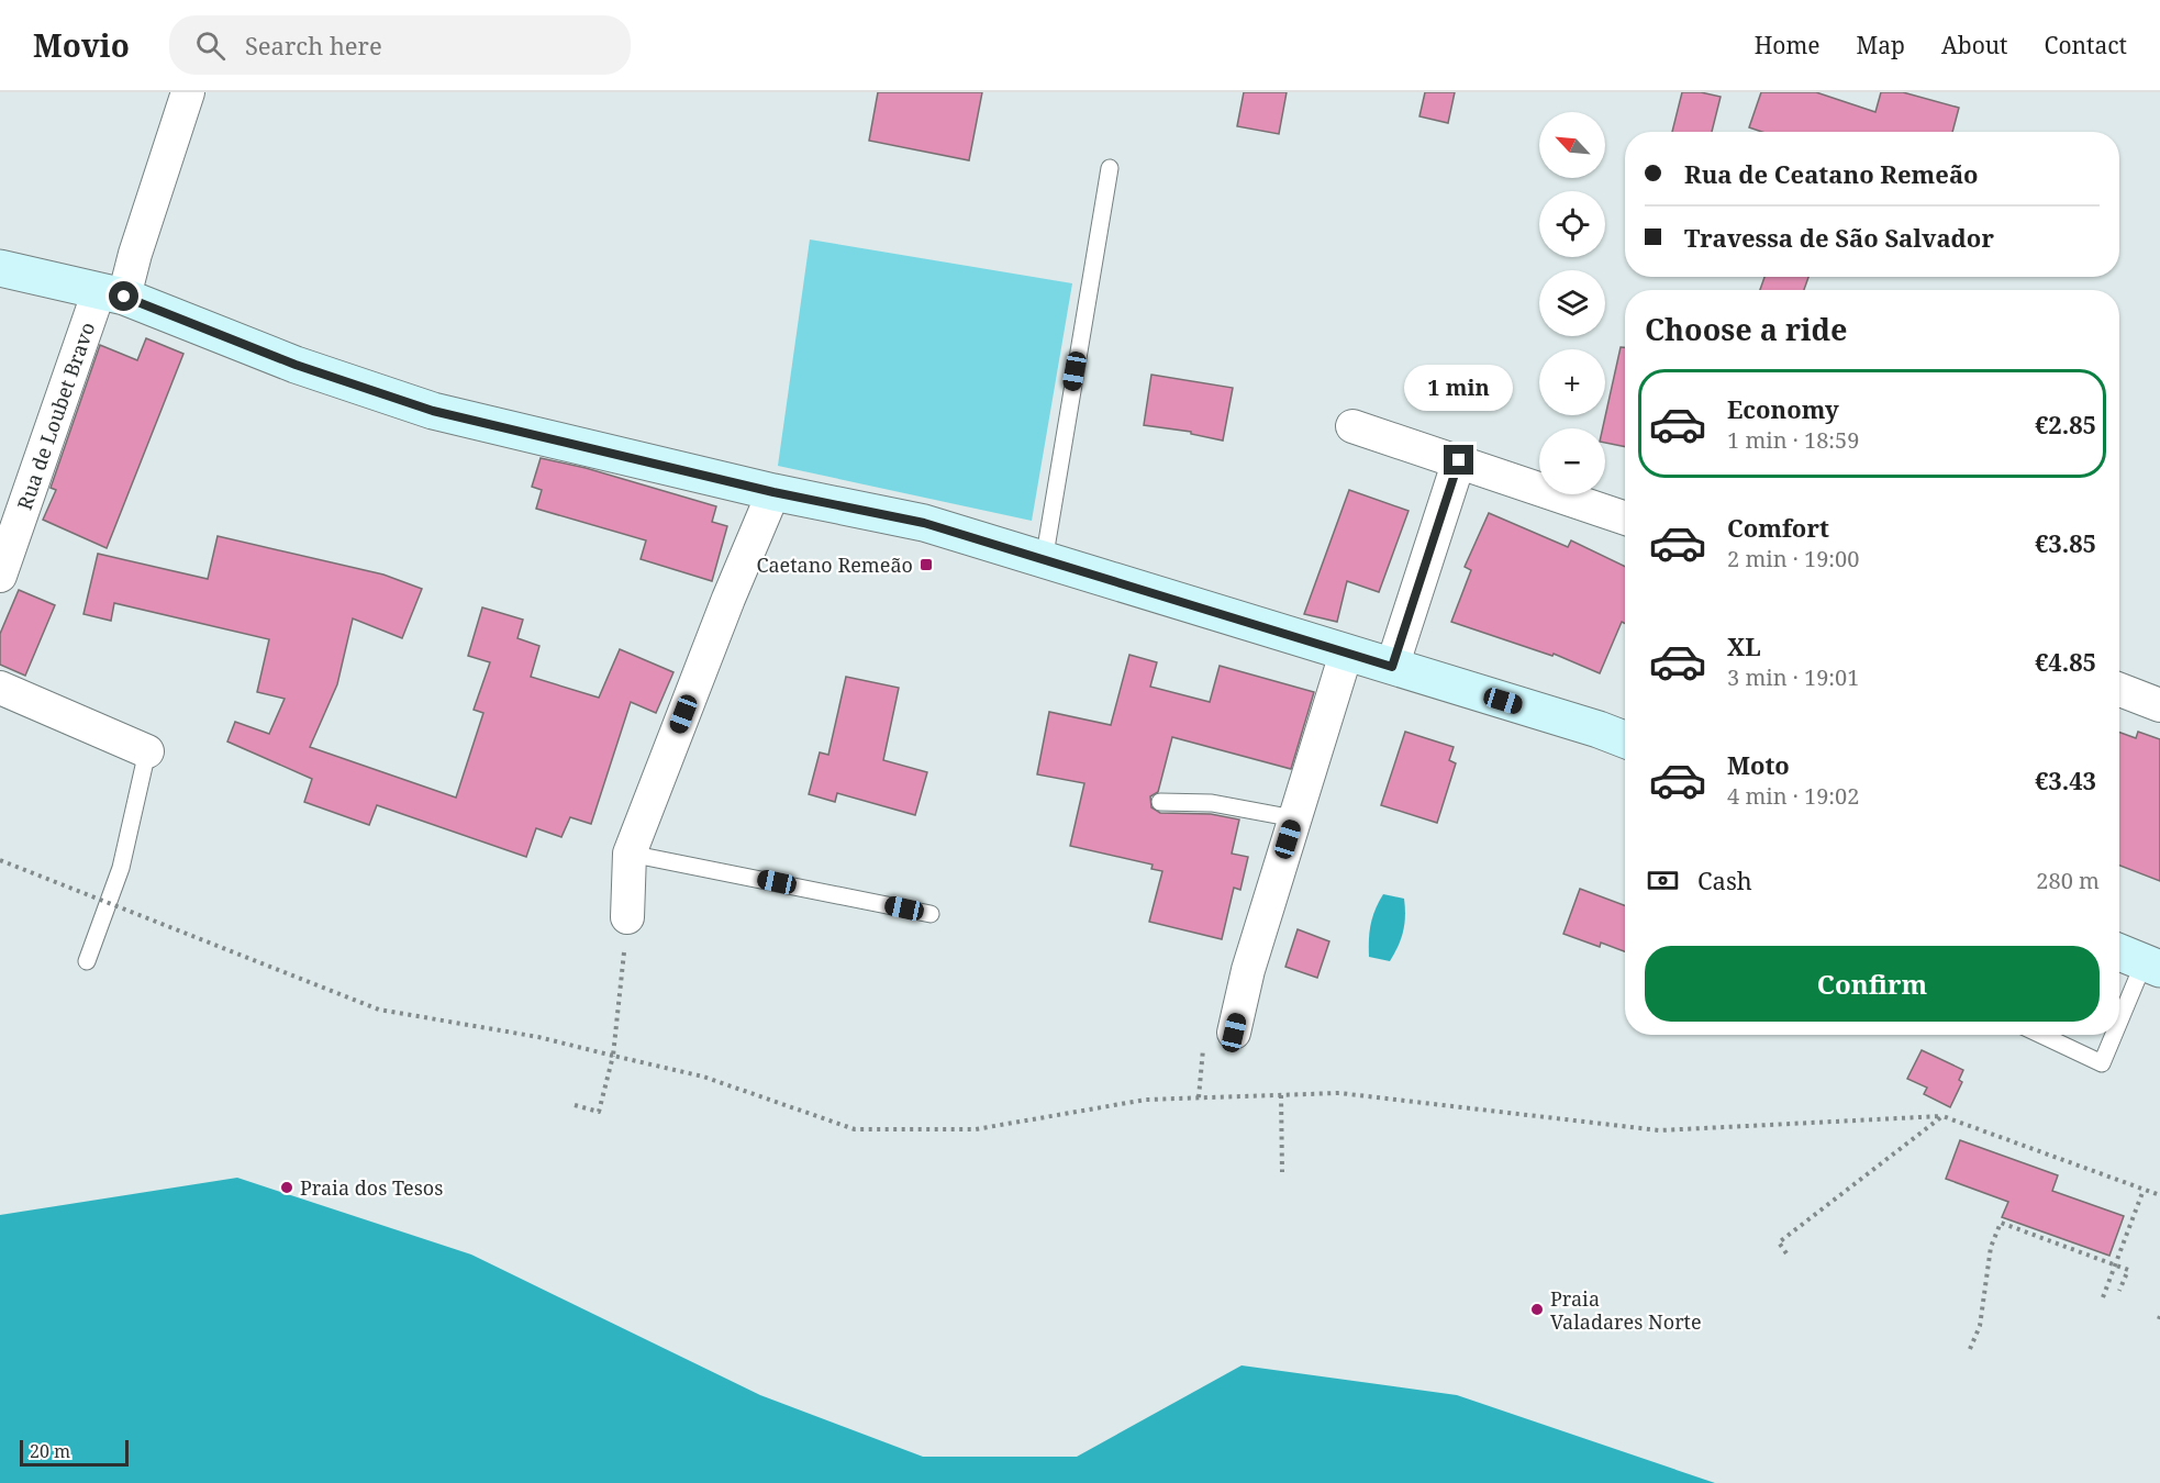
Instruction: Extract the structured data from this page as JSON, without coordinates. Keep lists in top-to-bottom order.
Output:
{
  "streets": {
    "street": ["Rua de Loubet Bravo"]
  },
  "places": {
    "transit": ["Caetano Remeão"],
    "other": ["Praia dos Tesos", "Praia Valadares Norte"]
  },
  "scale_bar": "20 m",
  "north": "top left",
  "page": {
    "header": "Movio",
    "search": "Search here",
    "nav": [
      "Home",
      "Map",
      "About",
      "Contact"
    ],
    "map_buttons": ["+", "−"],
    "banner": ["Rua de Ceatano Remeão", "Travessa de São Salvador"],
    "heading": "Choose a ride",
    "bubble": "1 min",
    "list": [
      {
        "name": "Economy",
        "note": "1 min · 18:59",
        "value": "€2.85"
      },
      {
        "name": "Comfort",
        "note": "2 min · 19:00",
        "value": "€3.85"
      },
      {
        "name": "XL",
        "note": "3 min · 19:01",
        "value": "€4.85"
      },
      {
        "name": "Moto",
        "note": "4 min · 19:02",
        "value": "€3.43"
      }
    ],
    "pay": ["Cash", "280 m"],
    "buttons": "Confirm",
    "scale": "20 m"
  }
}
